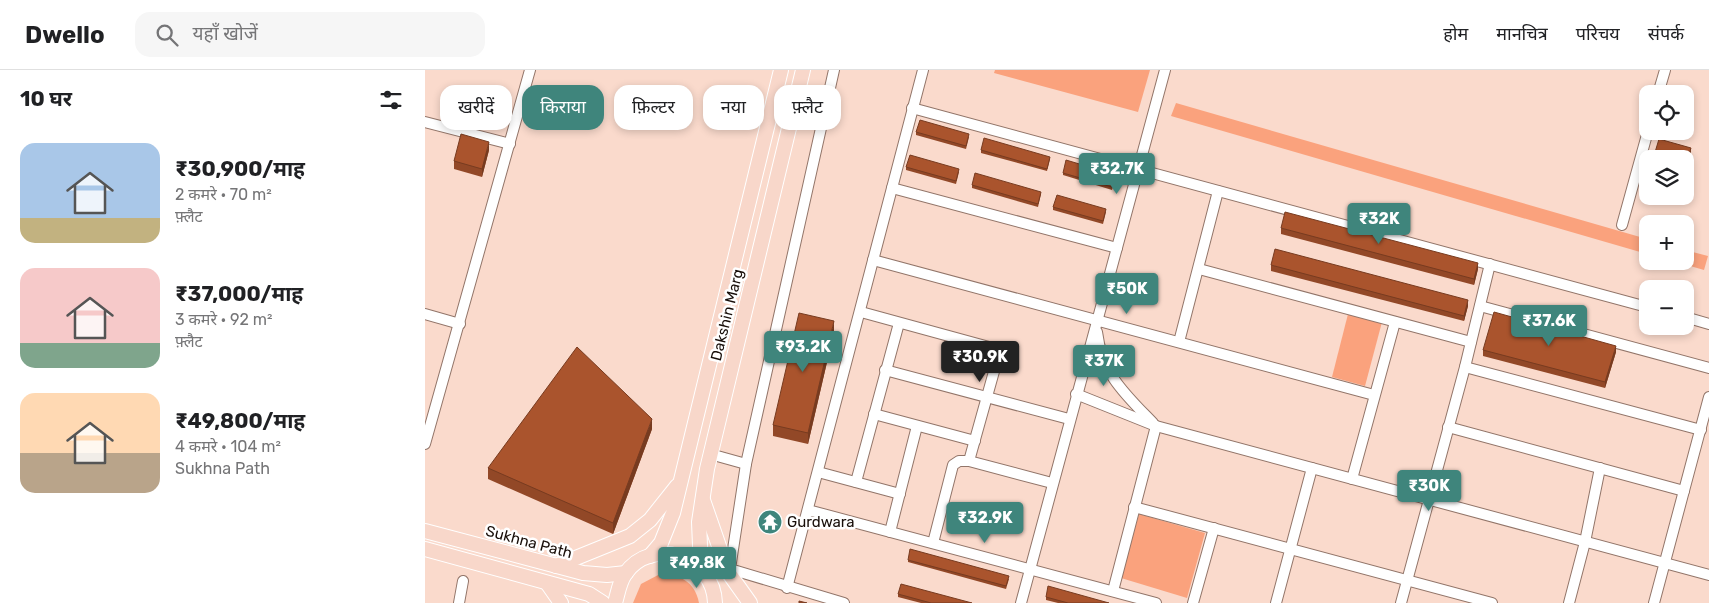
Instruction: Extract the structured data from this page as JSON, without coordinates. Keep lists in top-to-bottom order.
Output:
{
  "streets": {
    "main road": ["Dakshin Marg", "Sukhna Path"]
  },
  "places": {
    "temple": ["Gurdwara"]
  },
  "page": {
    "header": "Dwello",
    "search": "यहाँ खोजें",
    "nav": [
      "होम",
      "मानचित्र",
      "परिचय",
      "संपर्क"
    ],
    "heading": "10 घर",
    "map_buttons": ["+", "−"],
    "chip": [
      "खरीदें",
      "किराया",
      "फ़िल्टर",
      "नया",
      "फ़्लैट"
    ],
    "list": [
      {
        "name": "₹30,900/माह",
        "note": "2 कमरे · 70 m² · फ़्लैट"
      },
      {
        "name": "₹37,000/माह",
        "note": "3 कमरे · 92 m² · फ़्लैट"
      },
      {
        "name": "₹49,800/माह",
        "note": "4 कमरे · 104 m² · Sukhna Path"
      }
    ],
    "price": [
      "₹32.7K",
      "₹32K",
      "₹50K",
      "₹37.6K",
      "₹93.2K",
      "₹30.9K",
      "₹37K",
      "₹30K",
      "₹32.9K",
      "₹49.8K"
    ]
  }
}
